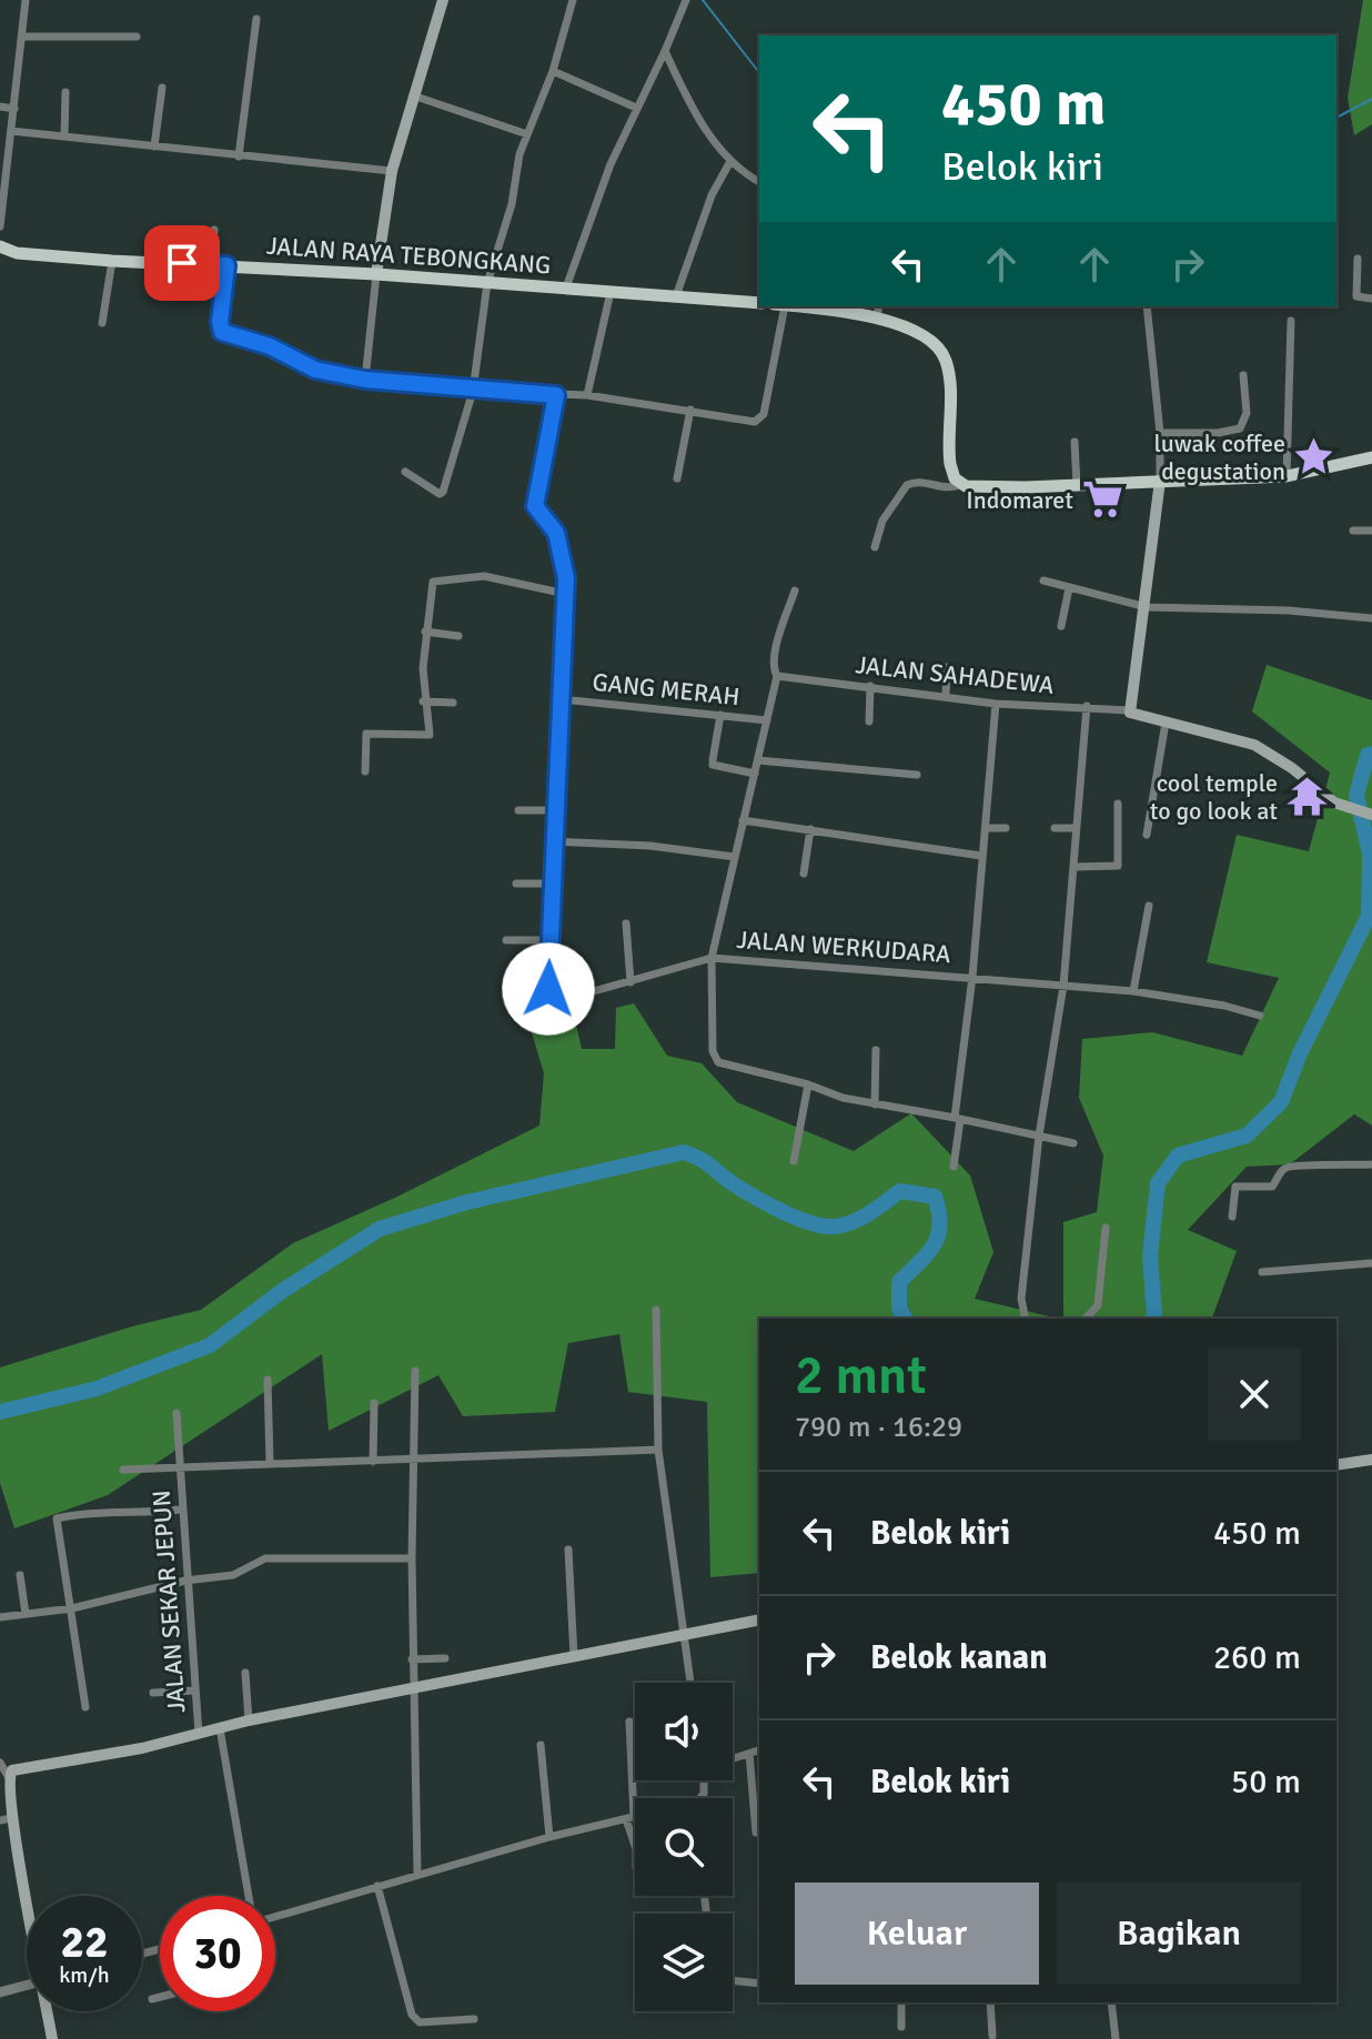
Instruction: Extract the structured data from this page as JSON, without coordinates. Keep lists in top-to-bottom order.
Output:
{
  "streets": {
    "main road": ["JALAN RAYA TEBONGKANG"],
    "street": [
      "JALAN SAHADEWA",
      "GANG MERAH",
      "JALAN WERKUDARA",
      "JALAN SEKAR JEPUN"
    ]
  },
  "places": {
    "place": ["luwak coffee degustation"],
    "supermarket": ["Indomaret"],
    "temple": ["cool temple to go look at"]
  },
  "page": {
    "turn": ["450 m", "Belok kiri"],
    "heading": ["2 mnt", "790 m · 16:29"],
    "list": [
      {
        "name": "Belok kiri",
        "value": "450 m"
      },
      {
        "name": "Belok kanan",
        "value": "260 m"
      },
      {
        "name": "Belok kiri",
        "value": "50 m"
      }
    ],
    "buttons": ["Keluar", "Bagikan"],
    "speed": "22 km/h",
    "limit": "30"
  }
}
